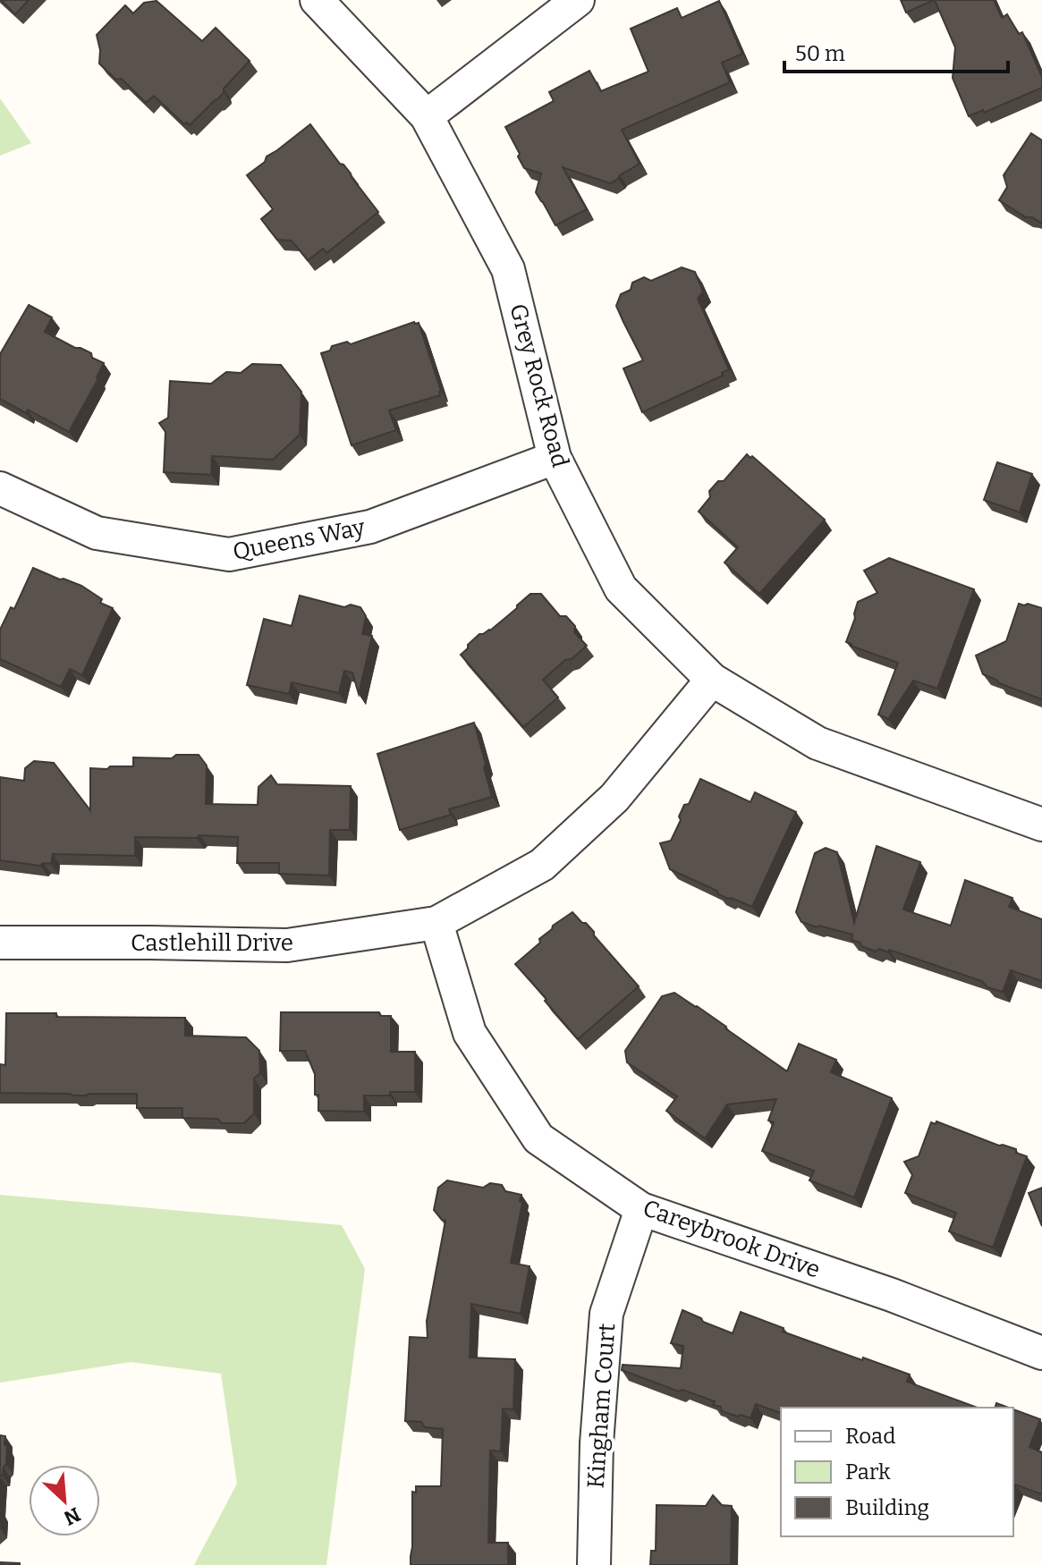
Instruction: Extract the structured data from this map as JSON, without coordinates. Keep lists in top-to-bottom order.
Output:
{
  "streets": {
    "street": [
      "Grey Rock Road",
      "Queens Way",
      "Castlehill Drive",
      "Careybrook Drive",
      "Kingham Court"
    ]
  },
  "crossings": [
    ["Grey Rock Road", "Queens Way"],
    ["Grey Rock Road", "Castlehill Drive"],
    ["Castlehill Drive", "Careybrook Drive"],
    ["Careybrook Drive", "Kingham Court"]
  ],
  "legend": ["Road", "Park", "Building"],
  "scale_bar": "50 m",
  "north": "bottom right"
}
